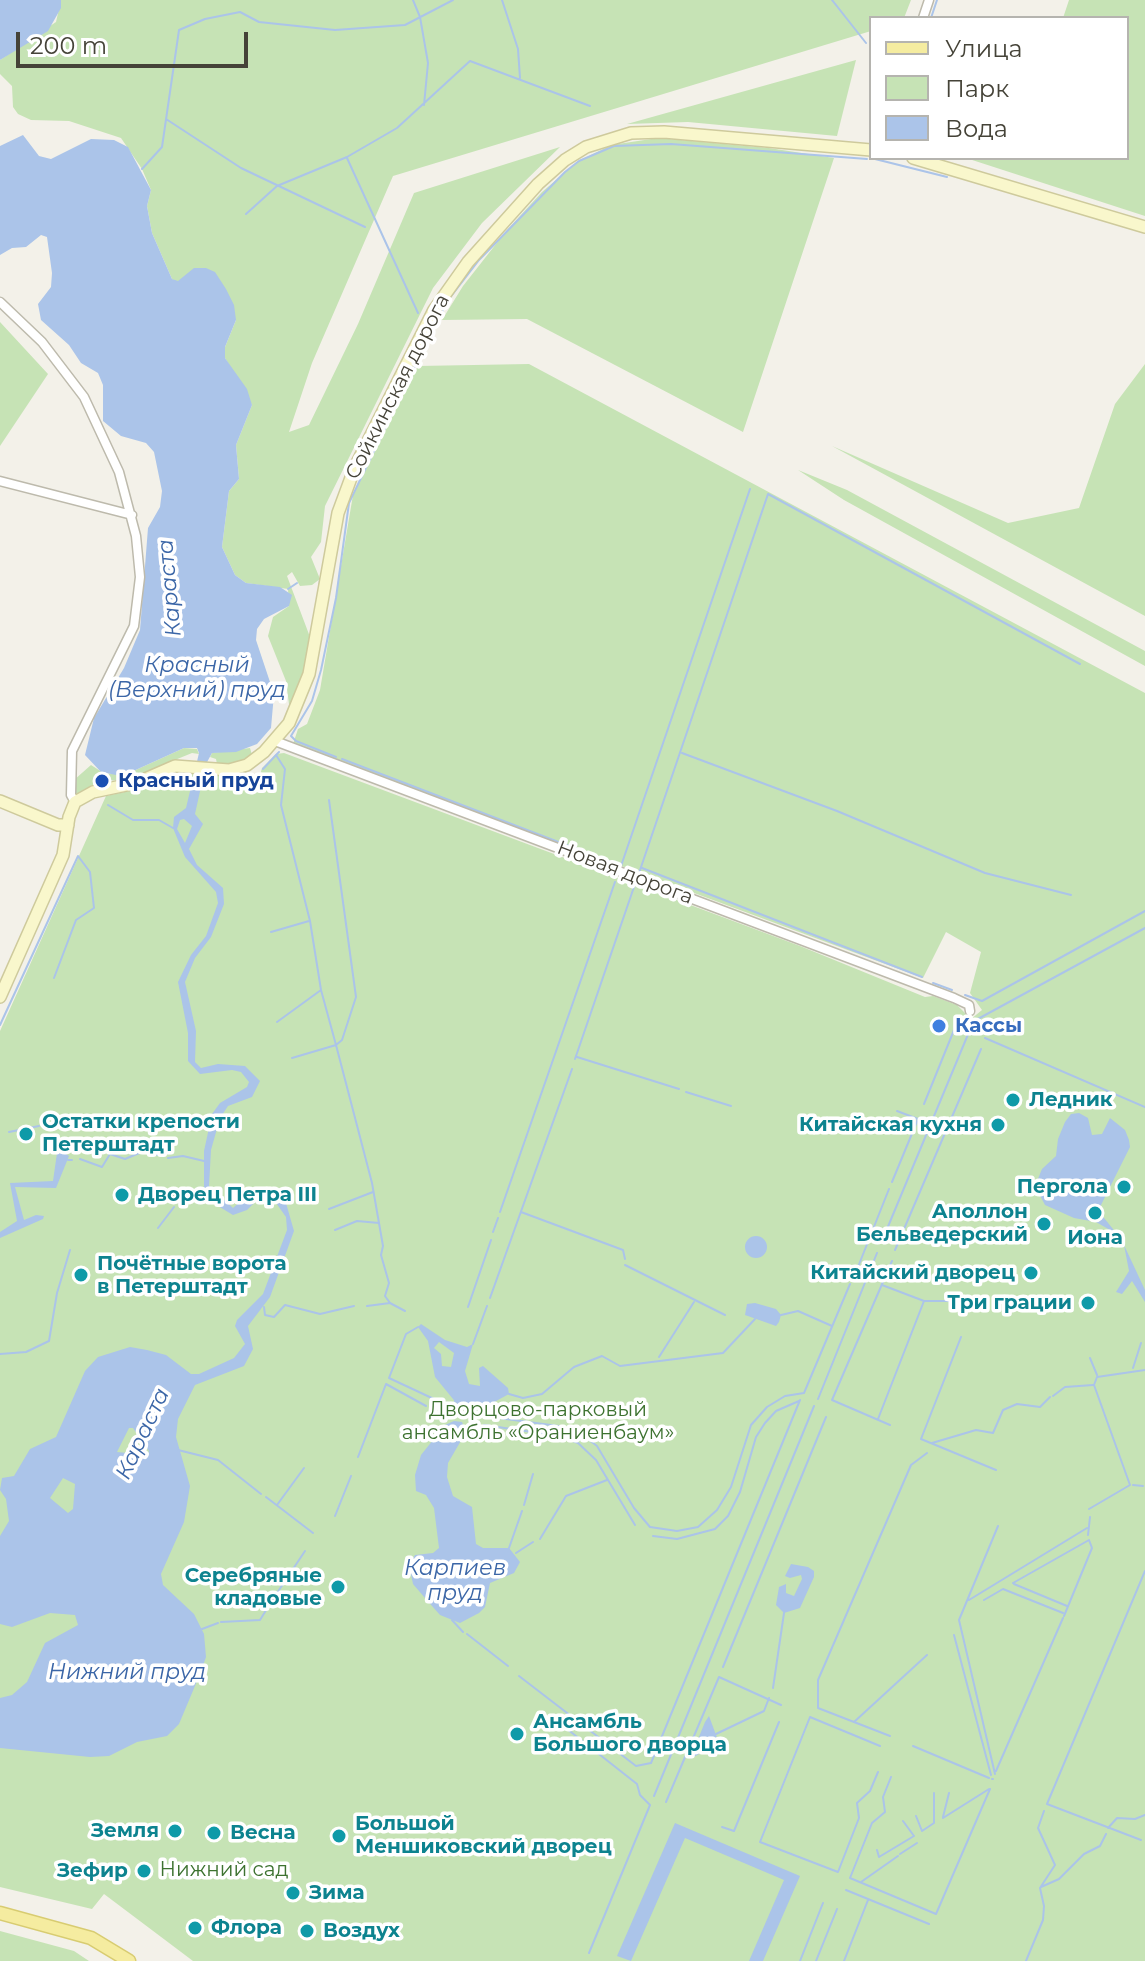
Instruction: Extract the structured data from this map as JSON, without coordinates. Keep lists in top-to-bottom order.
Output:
{
  "streets": {
    "main road": ["Сойкинская дорога"],
    "street": ["Новая дорога"]
  },
  "crossings": [
    ["Сойкинская дорога", "Новая дорога"]
  ],
  "water": [
    "Караста",
    "Красный (Верхний) пруд",
    "Карпиев пруд",
    "Нижний пруд"
  ],
  "parks": ["Дворцово-парковый ансамбль «Ораниенбаум»", "Нижний сад"],
  "places": [
    "Красный пруд",
    "Кассы",
    "Ледник",
    "Китайская кухня",
    "Остатки крепости Петерштадт",
    "Пергола",
    "Дворец Петра III",
    "Иона",
    "Аполлон Бельведерский",
    "Китайский дворец",
    "Почётные ворота в Петерштадт",
    "Три грации",
    "Серебряные кладовые",
    "Ансамбль Большого дворца",
    "Земля",
    "Весна",
    "Большой Меншиковский дворец",
    "Зефир",
    "Зима",
    "Флора",
    "Воздух"
  ],
  "legend": ["Улица", "Парк", "Вода"],
  "scale_bar": "200 m"
}
